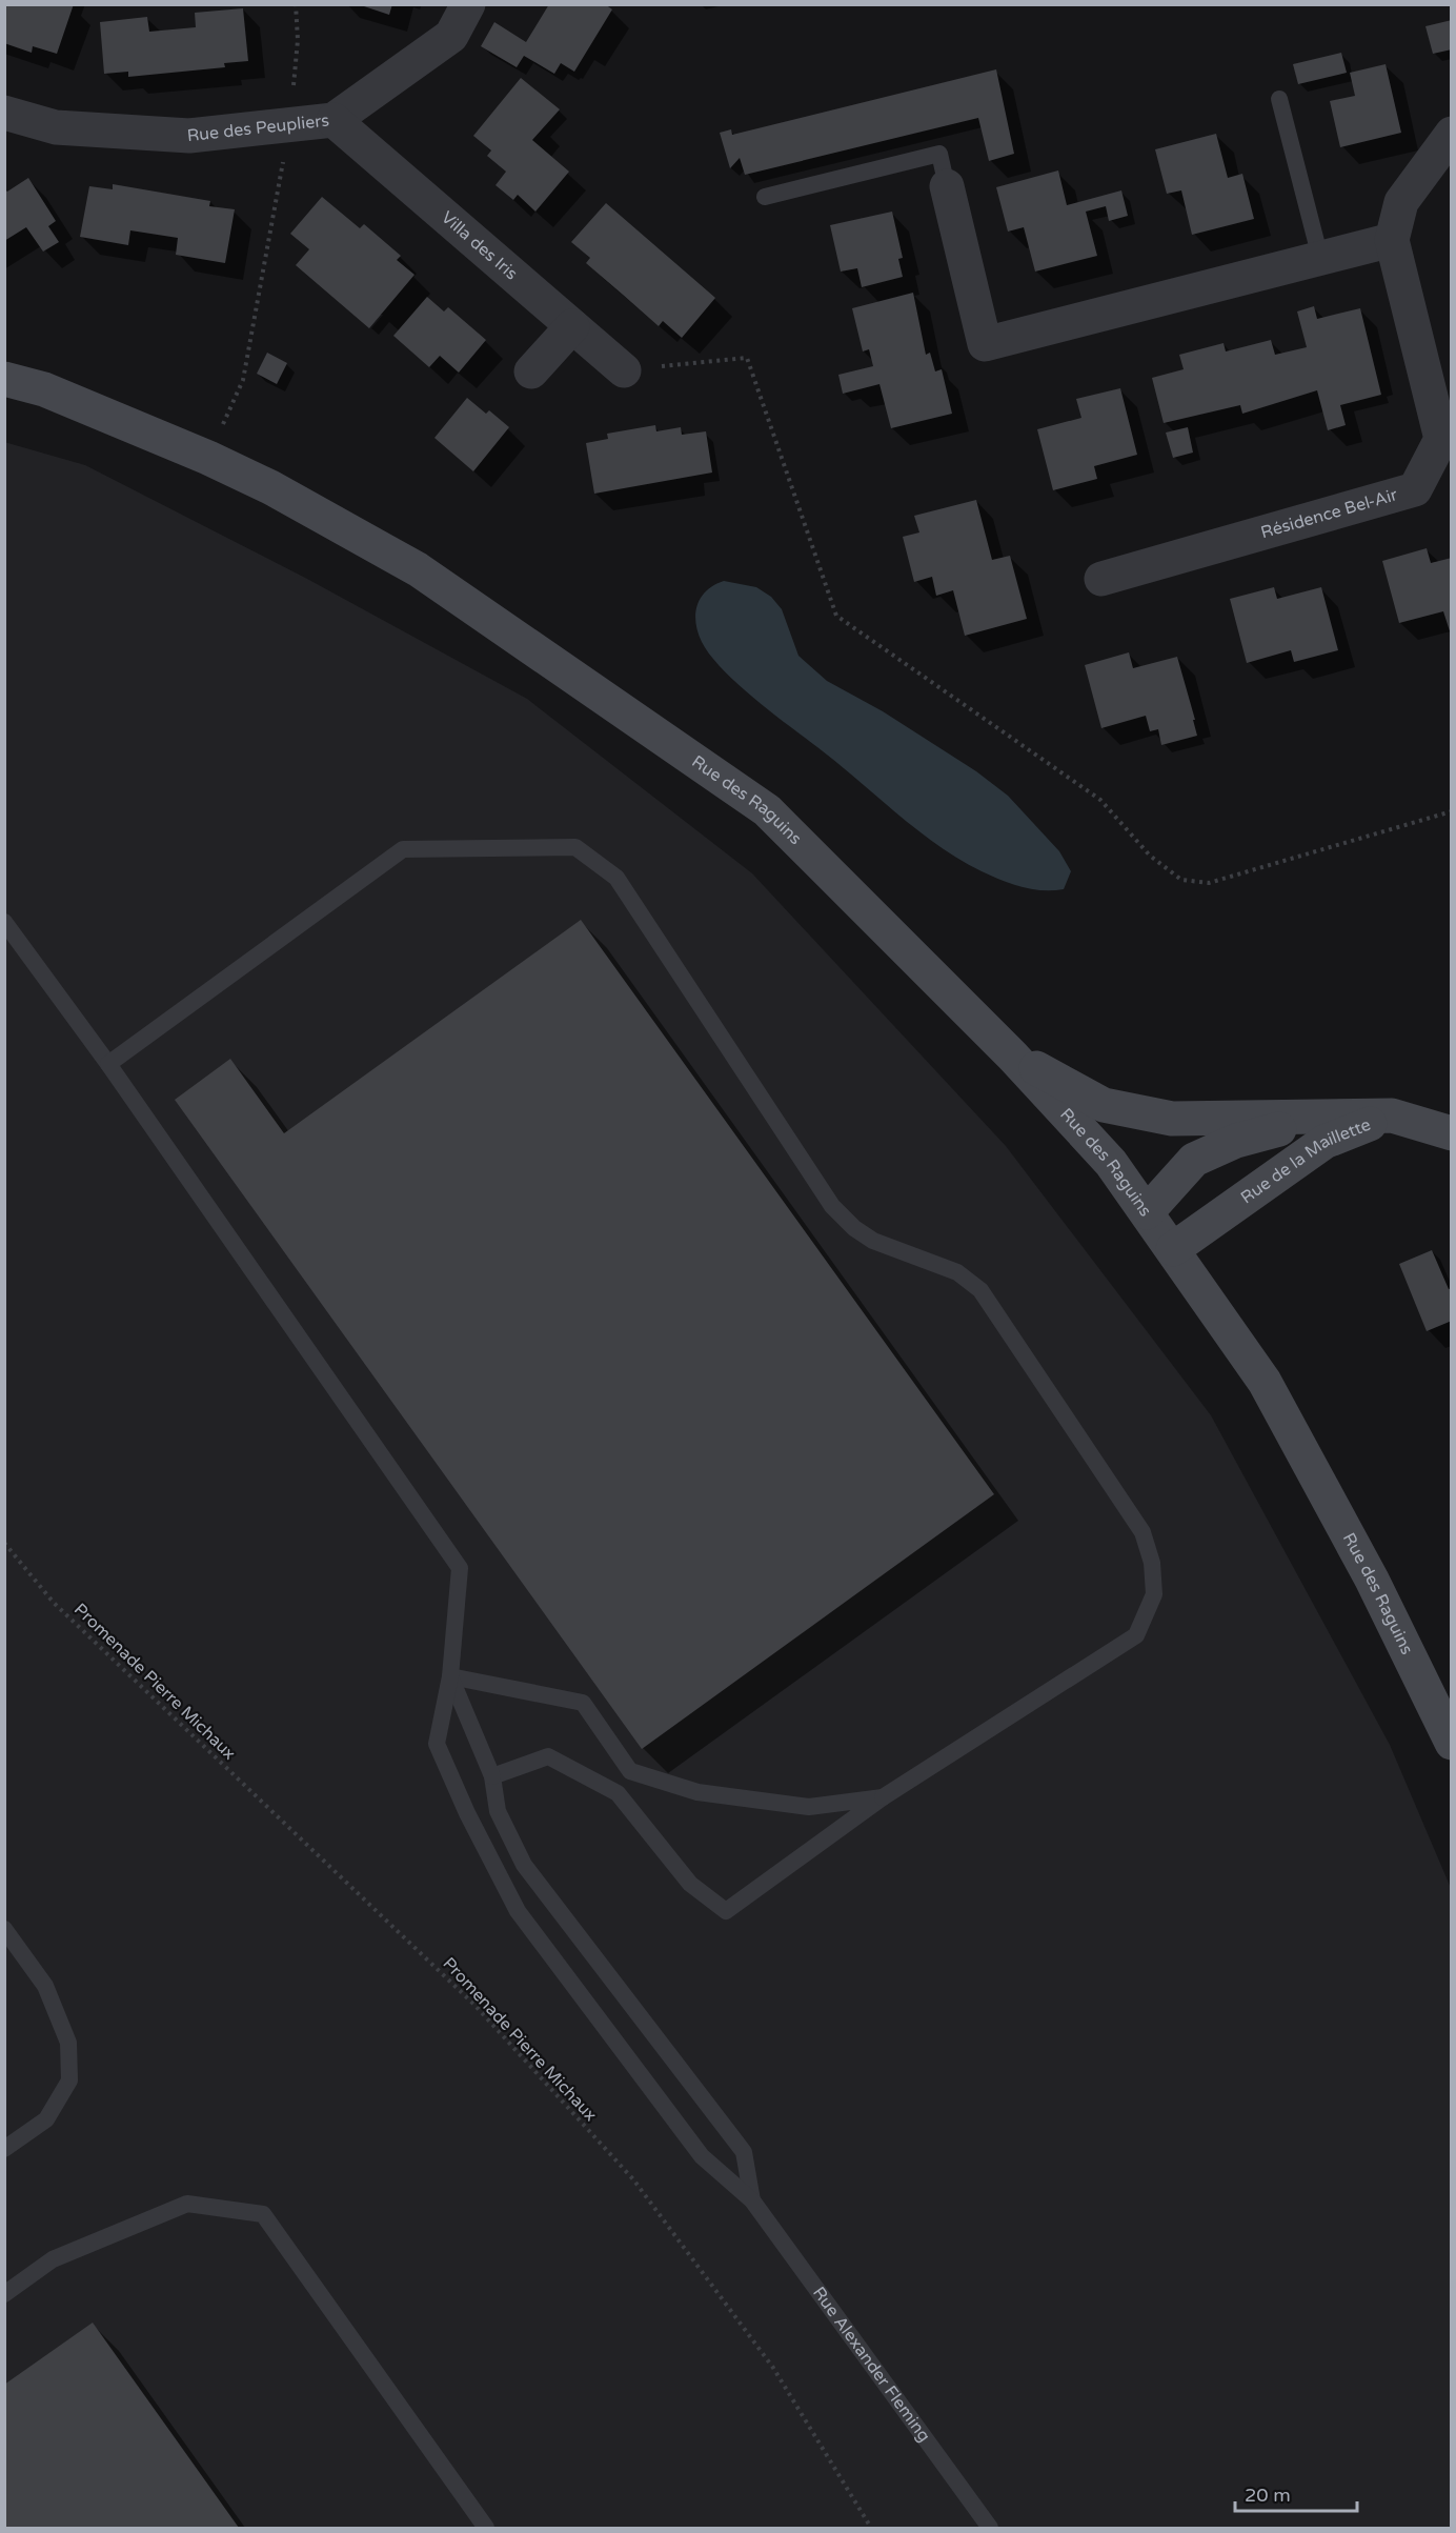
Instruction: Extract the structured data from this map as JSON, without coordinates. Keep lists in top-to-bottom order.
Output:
{
  "streets": {
    "street": [
      "Rue des Peupliers",
      "Villa des Iris",
      "Résidence Bel-Air",
      "Rue des Raguins",
      "Rue de la Maillette"
    ],
    "lane": ["Rue Alexander Fleming"],
    "path": ["Promenade Pierre Michaux"]
  },
  "crossings": [
    ["Rue des Peupliers", "Villa des Iris"],
    ["Rue des Raguins", "Rue de la Maillette"]
  ],
  "scale_bar": "20 m"
}
